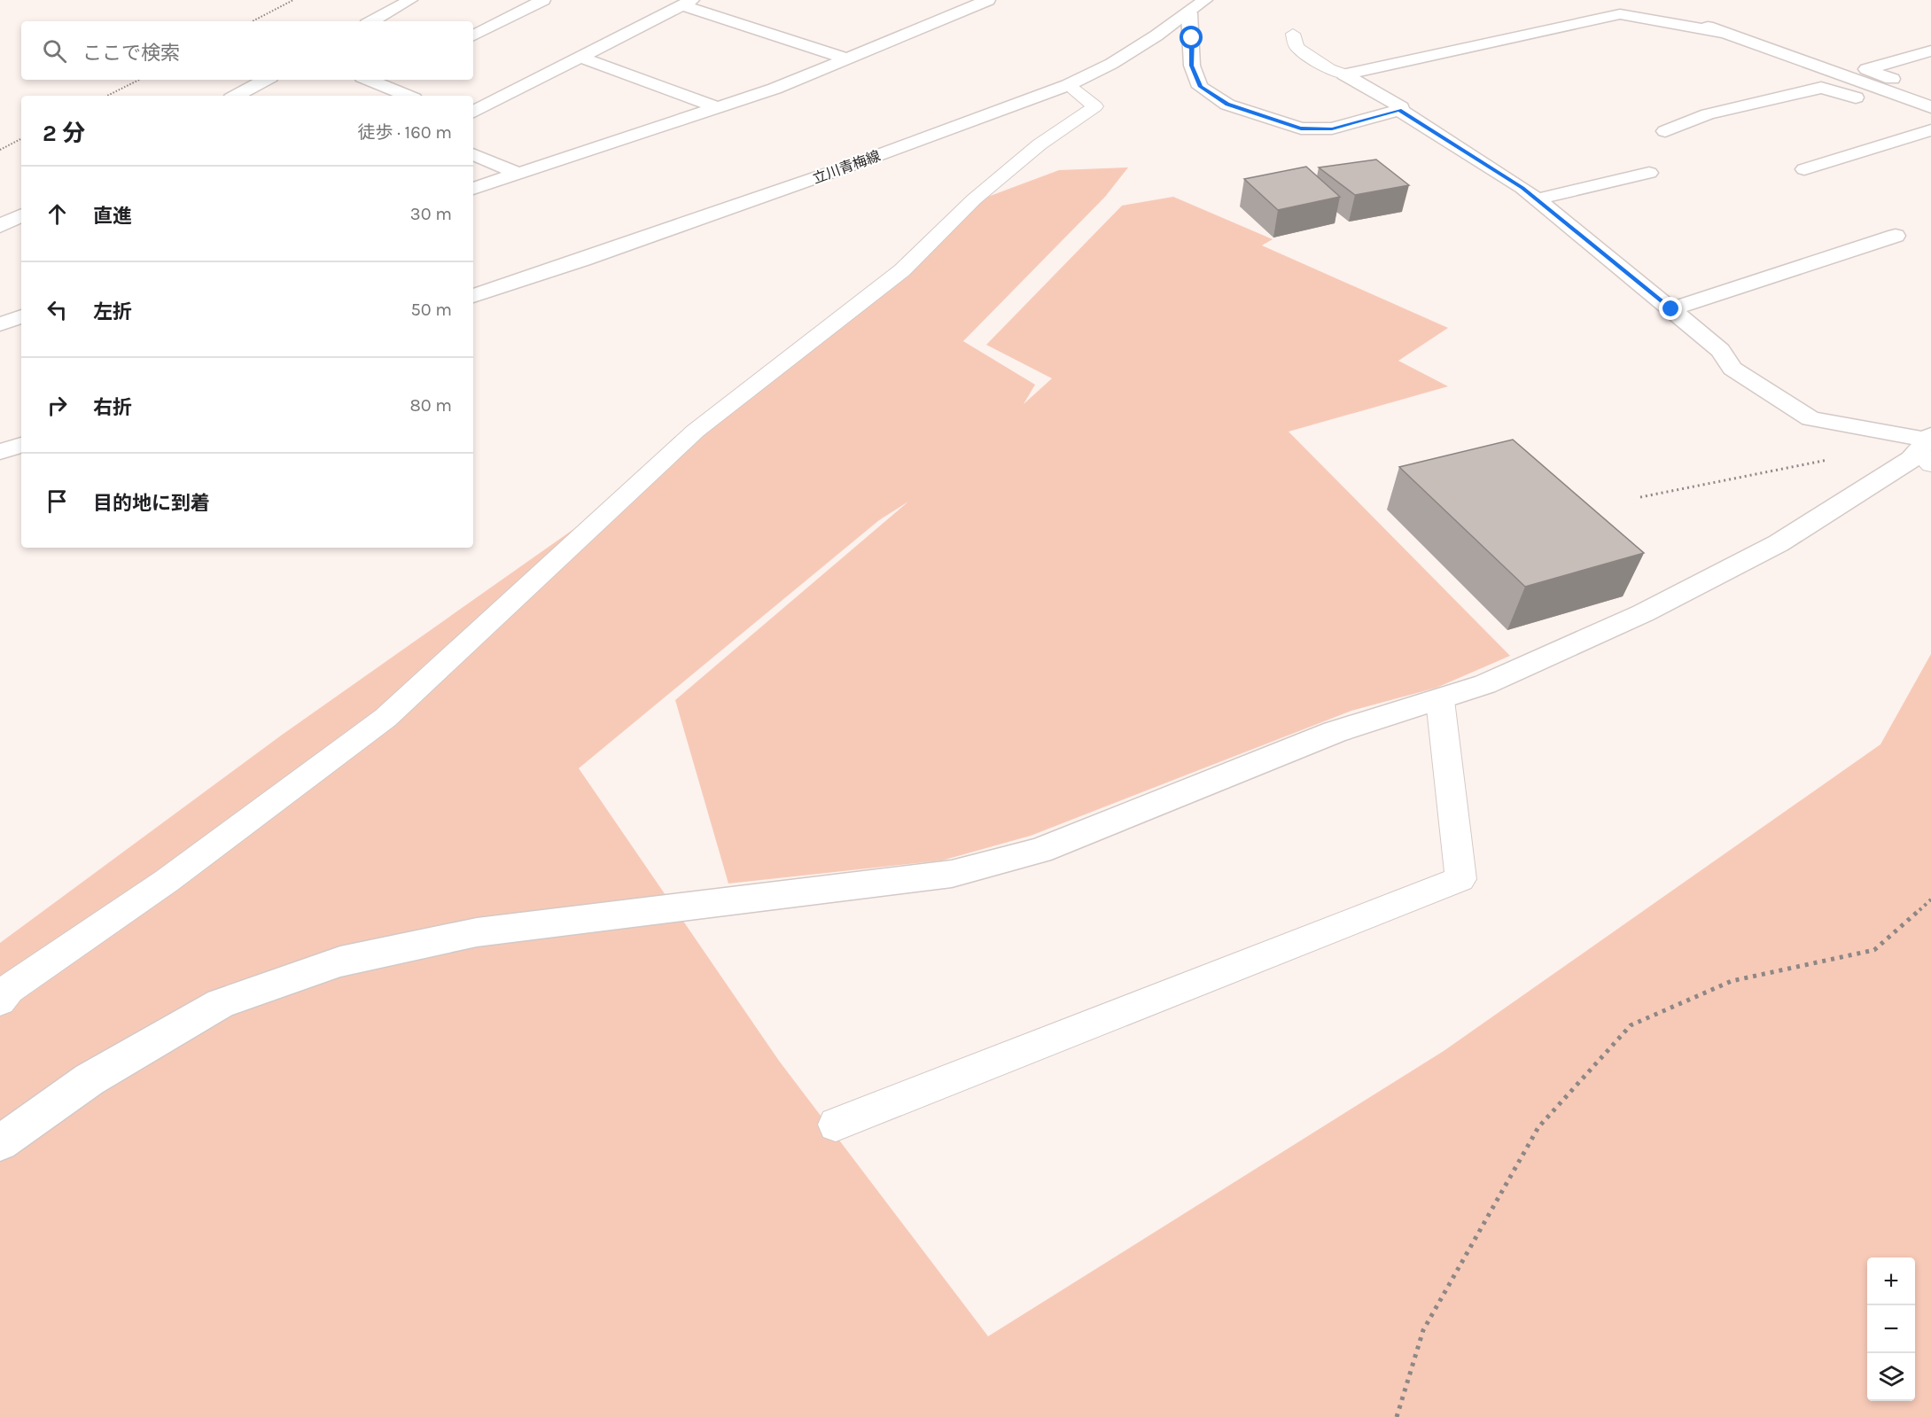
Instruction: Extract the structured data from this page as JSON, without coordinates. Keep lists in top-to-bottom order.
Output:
{
  "streets": {
    "street": ["立川青梅線"]
  },
  "page": {
    "search": "ここで検索",
    "heading": ["2 分", "徒歩 · 160 m"],
    "list": [
      ["直進", "30 m"],
      ["左折", "50 m"],
      ["右折", "80 m"],
      "目的地に到着"
    ],
    "map_buttons": ["+", "−"]
  }
}
